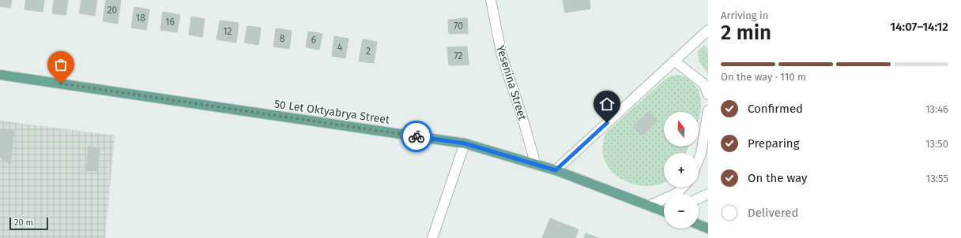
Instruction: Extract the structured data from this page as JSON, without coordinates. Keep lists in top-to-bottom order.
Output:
{
  "streets": {
    "main road": ["50 Let Oktyabrya Street"],
    "street": ["Yesenina Street"]
  },
  "crossings": [
    ["Yesenina Street", "50 Let Oktyabrya Street"]
  ],
  "house_numbers": [
    "20",
    "18",
    "16",
    "70",
    "12",
    "8",
    "6",
    "4",
    "2",
    "72"
  ],
  "scale_bar": "20 m",
  "north": "top",
  "page": {
    "heading": ["2 min", "Arriving in", "14:07–14:12"],
    "bar": "On the way · 110 m",
    "list": [
      ["Confirmed", "13:46"],
      ["Preparing", "13:50"],
      ["On the way", "13:55"],
      "Delivered"
    ],
    "map_buttons": ["+", "−"],
    "scale": "20 m"
  }
}
